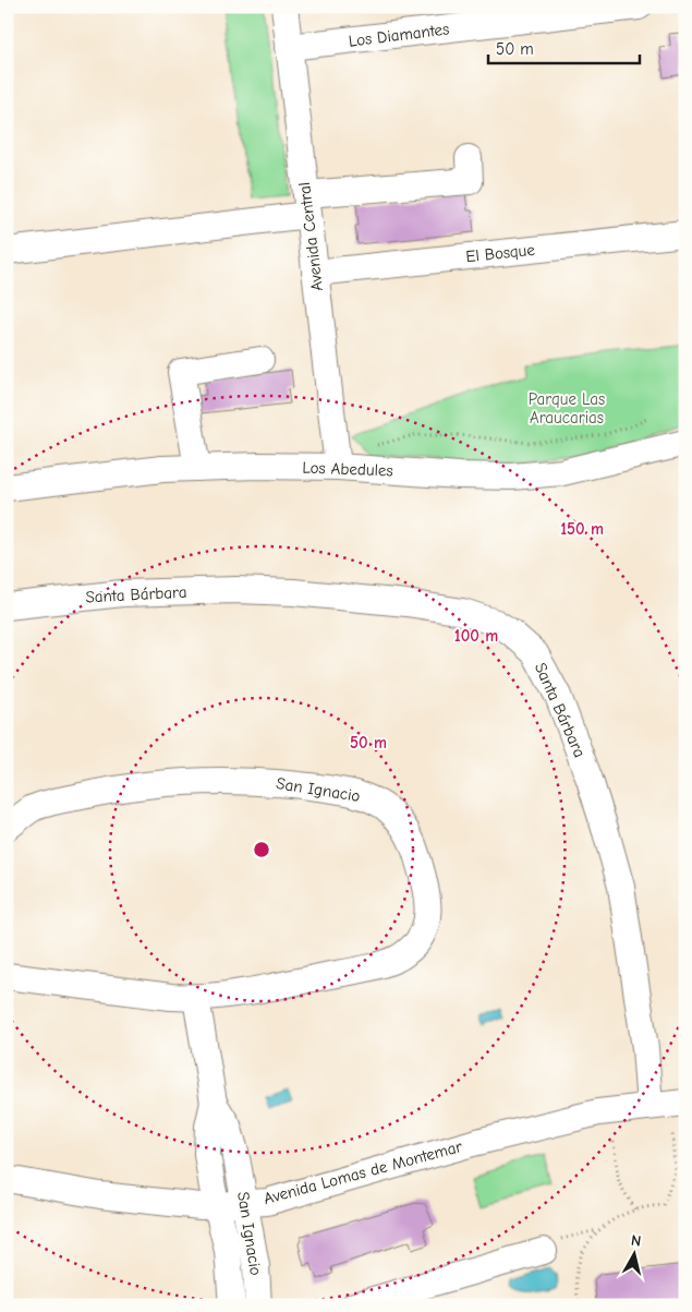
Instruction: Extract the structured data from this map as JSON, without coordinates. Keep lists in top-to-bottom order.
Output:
{
  "streets": {
    "street": [
      "Los Diamantes",
      "Avenida Central",
      "El Bosque",
      "Los Abedules",
      "Santa Bárbara",
      "San Ignacio",
      "Avenida Lomas de Montemar"
    ]
  },
  "crossings": [
    ["Los Diamantes", "Avenida Central"],
    ["Avenida Central", "El Bosque"],
    ["Avenida Central", "Los Abedules"],
    ["Santa Bárbara", "Avenida Lomas de Montemar"],
    ["San Ignacio", "Avenida Lomas de Montemar"]
  ],
  "parks": ["Parque Las Araucarias"],
  "scale_bar": "50 m",
  "north": "top",
  "rings": ["150 m", "100 m", "50 m"]
}
